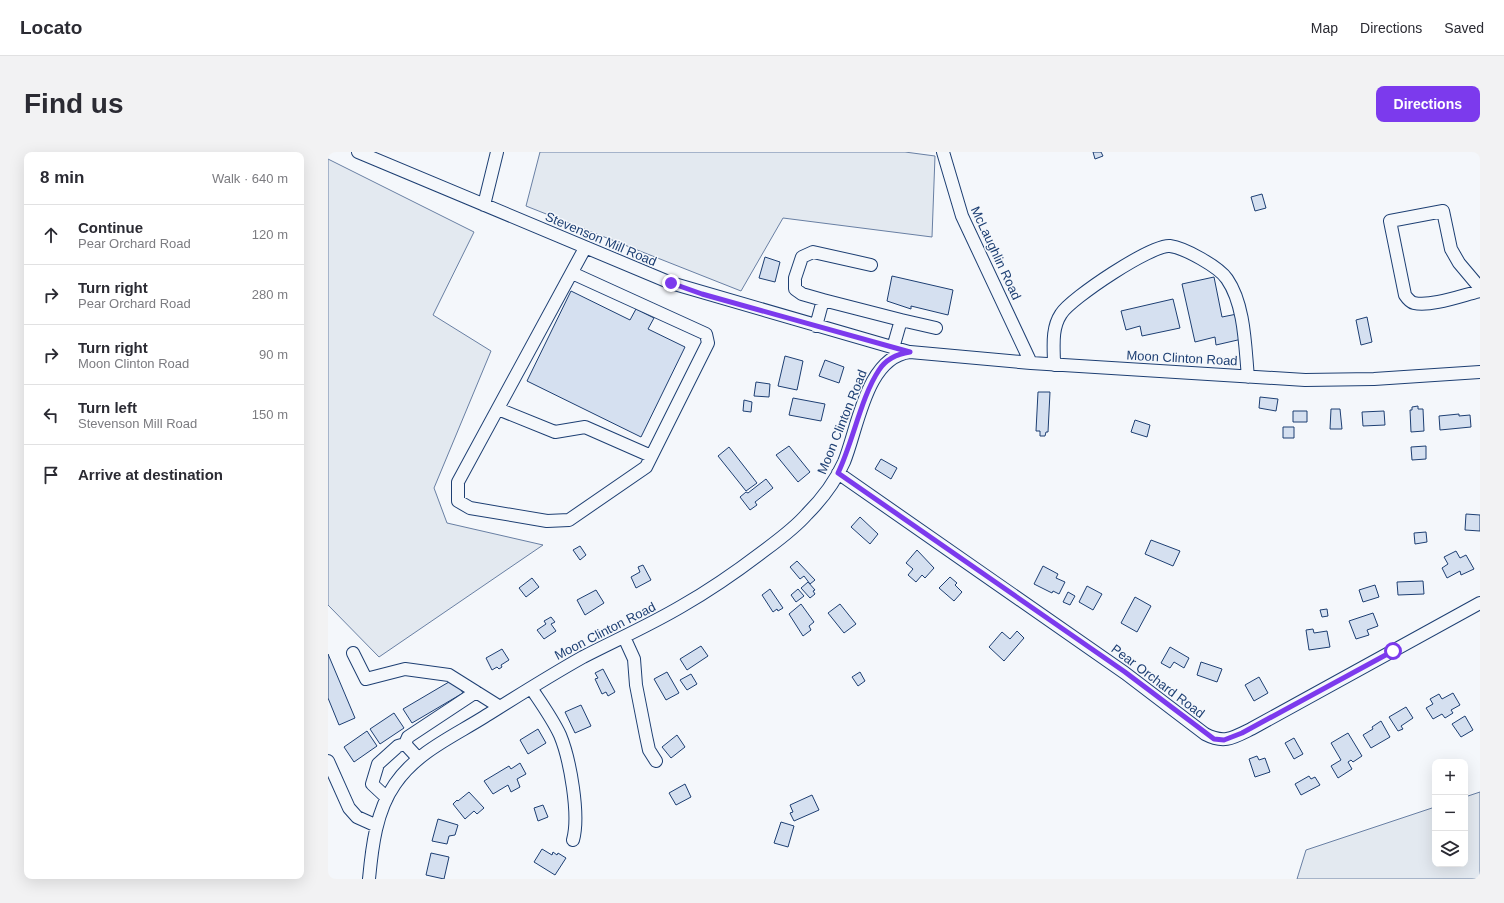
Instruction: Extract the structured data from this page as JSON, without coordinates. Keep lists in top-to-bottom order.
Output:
{
  "streets": {
    "street": [
      "Stevenson Mill Road",
      "McLaughlin Road",
      "Moon Clinton Road",
      "Pear Orchard Road"
    ]
  },
  "crossings": [
    ["Stevenson Mill Road", "Moon Clinton Road"],
    ["McLaughlin Road", "Moon Clinton Road"],
    ["Moon Clinton Road", "Pear Orchard Road"]
  ],
  "page": {
    "header": "Locato",
    "nav": ["Map", "Directions", "Saved"],
    "buttons": "Directions",
    "title": "Find us",
    "heading": ["8 min", "Walk · 640 m"],
    "list": [
      ["Continue", "Pear Orchard Road", "120 m"],
      ["Turn right", "Pear Orchard Road", "280 m"],
      ["Turn right", "Moon Clinton Road", "90 m"],
      ["Turn left", "Stevenson Mill Road", "150 m"],
      "Arrive at destination"
    ],
    "map_buttons": ["+", "−"]
  }
}
